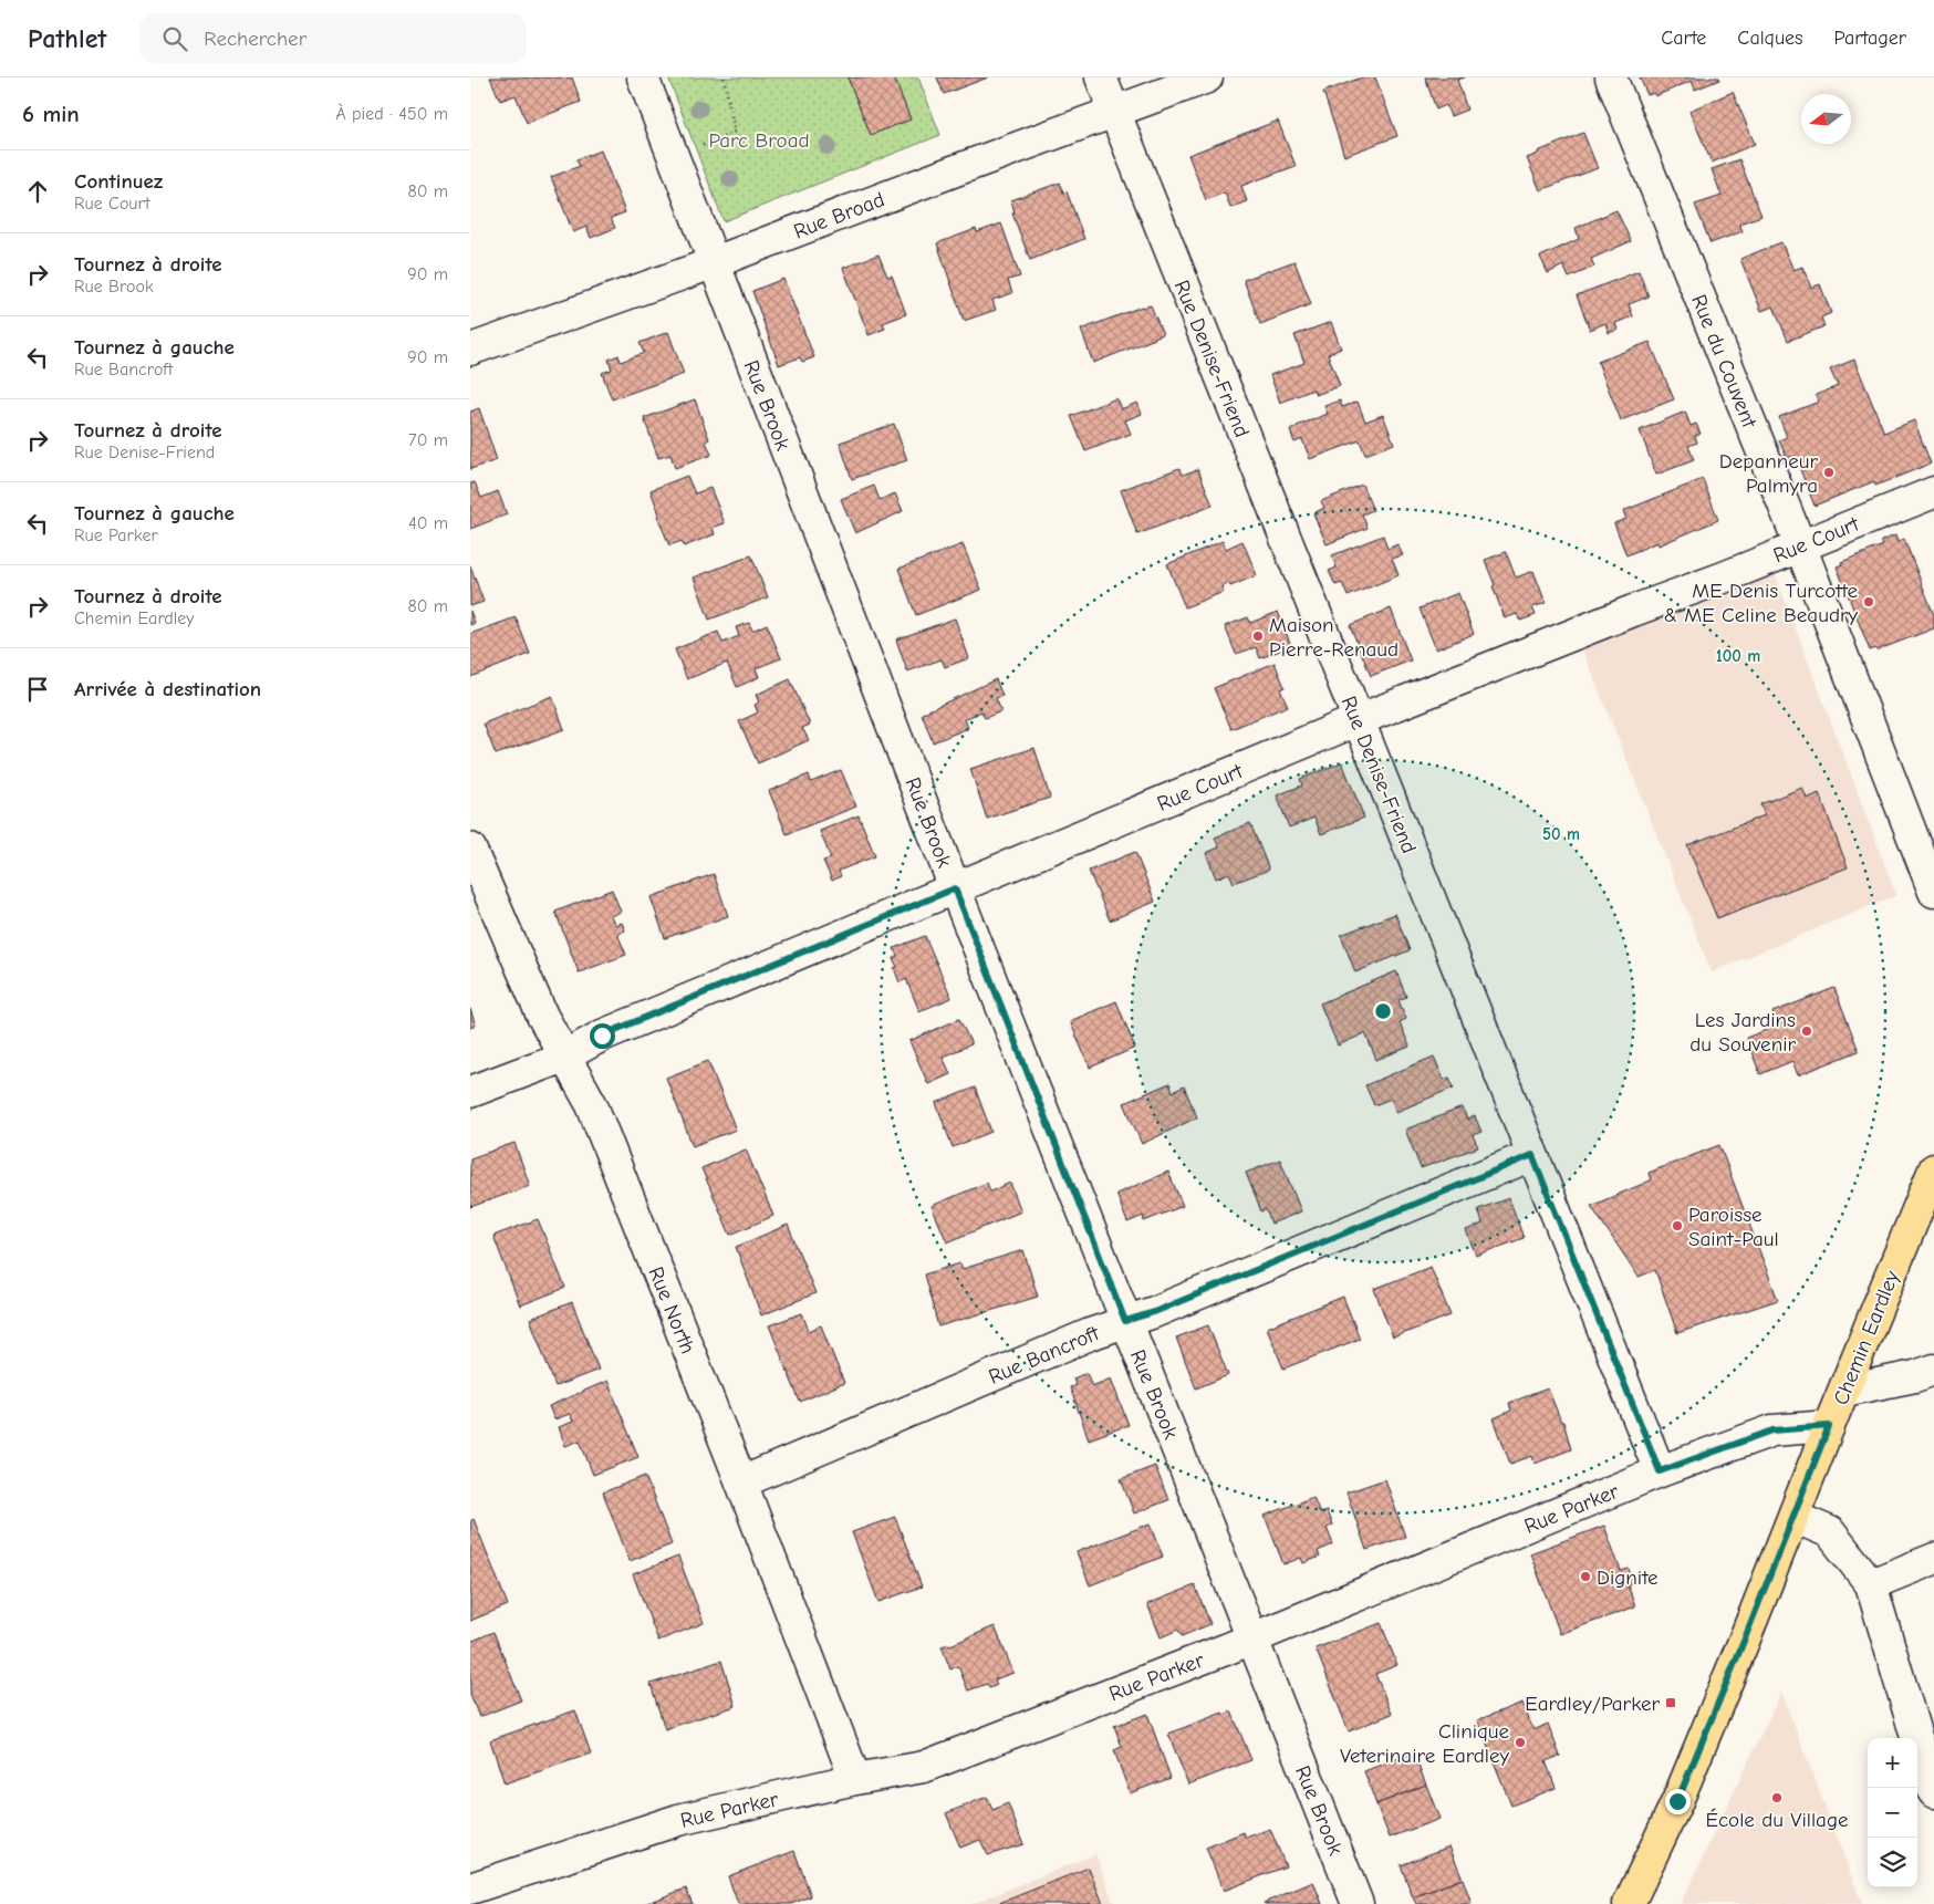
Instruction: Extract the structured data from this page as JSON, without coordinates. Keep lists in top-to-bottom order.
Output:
{
  "streets": {
    "main road": ["Chemin Eardley"],
    "street": [
      "Rue Broad",
      "Rue Denise-Friend",
      "Rue du Couvent",
      "Rue Brook",
      "Rue Court",
      "Rue North",
      "Rue Bancroft",
      "Rue Parker"
    ]
  },
  "crossings": [
    ["Rue Broad", "Rue Denise-Friend"],
    ["Rue Broad", "Rue Brook"],
    ["Rue Denise-Friend", "Rue Court"],
    ["Rue Denise-Friend", "Rue Bancroft"],
    ["Rue Denise-Friend", "Rue Parker"],
    ["Rue du Couvent", "Rue Court"],
    ["Rue Brook", "Rue Court"],
    ["Rue Brook", "Rue Bancroft"],
    ["Rue Brook", "Rue Parker"],
    ["Rue Court", "Rue North"],
    ["Rue North", "Rue Bancroft"],
    ["Rue North", "Rue Parker"],
    ["Chemin Eardley", "Rue Parker"]
  ],
  "parks": ["Parc Broad"],
  "places": {
    "other": [
      "Depanneur Palmyra",
      "ME Denis Turcotte & ME Celine Beaudry",
      "Maison Pierre-Renaud",
      "Les Jardins du Souvenir",
      "Paroisse Saint-Paul",
      "Dignite",
      "Clinique Veterinaire Eardley",
      "École du Village"
    ],
    "transit": ["Eardley/Parker"]
  },
  "north": "left",
  "page": {
    "header": "Pathlet",
    "search": "Rechercher",
    "nav": ["Carte", "Calques", "Partager"],
    "heading": ["6 min", "À pied · 450 m"],
    "list": [
      ["Continuez", "Rue Court", "80 m"],
      ["Tournez à droite", "Rue Brook", "90 m"],
      ["Tournez à gauche", "Rue Bancroft", "90 m"],
      ["Tournez à droite", "Rue Denise-Friend", "70 m"],
      ["Tournez à gauche", "Rue Parker", "40 m"],
      ["Tournez à droite", "Chemin Eardley", "80 m"],
      "Arrivée à destination"
    ],
    "map_buttons": ["+", "−"]
  },
  "rings": ["100 m", "50 m"]
}
